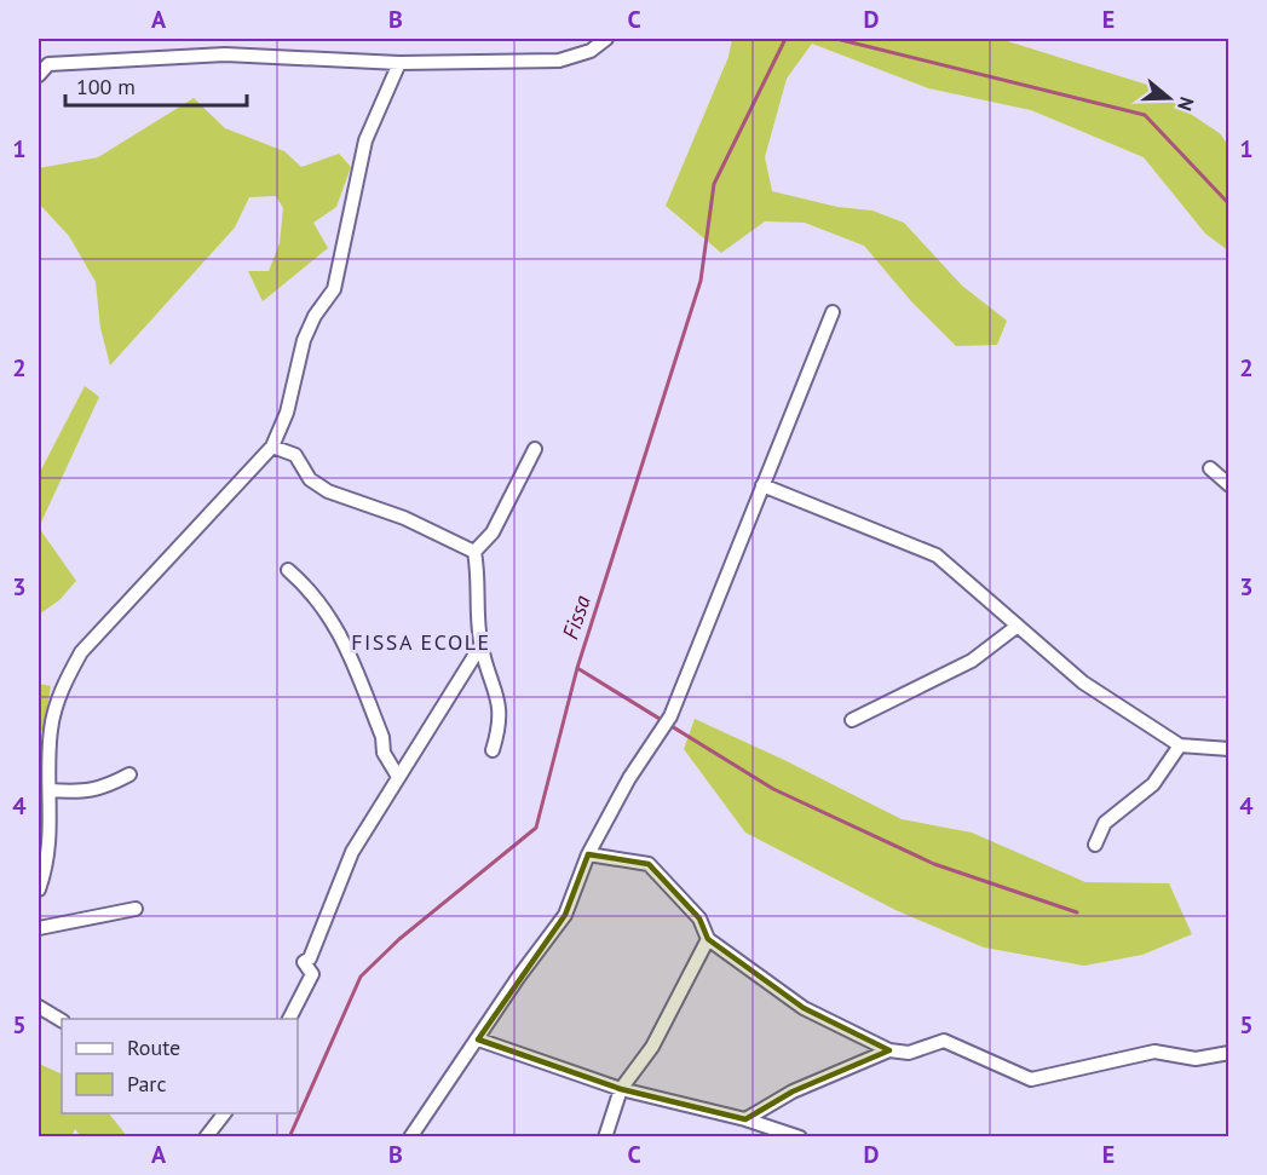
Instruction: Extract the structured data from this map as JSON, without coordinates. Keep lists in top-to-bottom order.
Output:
{
  "districts": ["FISSA ECOLE"],
  "water": ["Fissa"],
  "legend": ["Route", "Parc"],
  "scale_bar": "100 m",
  "north": "right",
  "grid": {
    "columns": [
      "A",
      "B",
      "C",
      "D",
      "E"
    ],
    "rows": [
      "1",
      "2",
      "3",
      "4",
      "5"
    ]
  }
}
